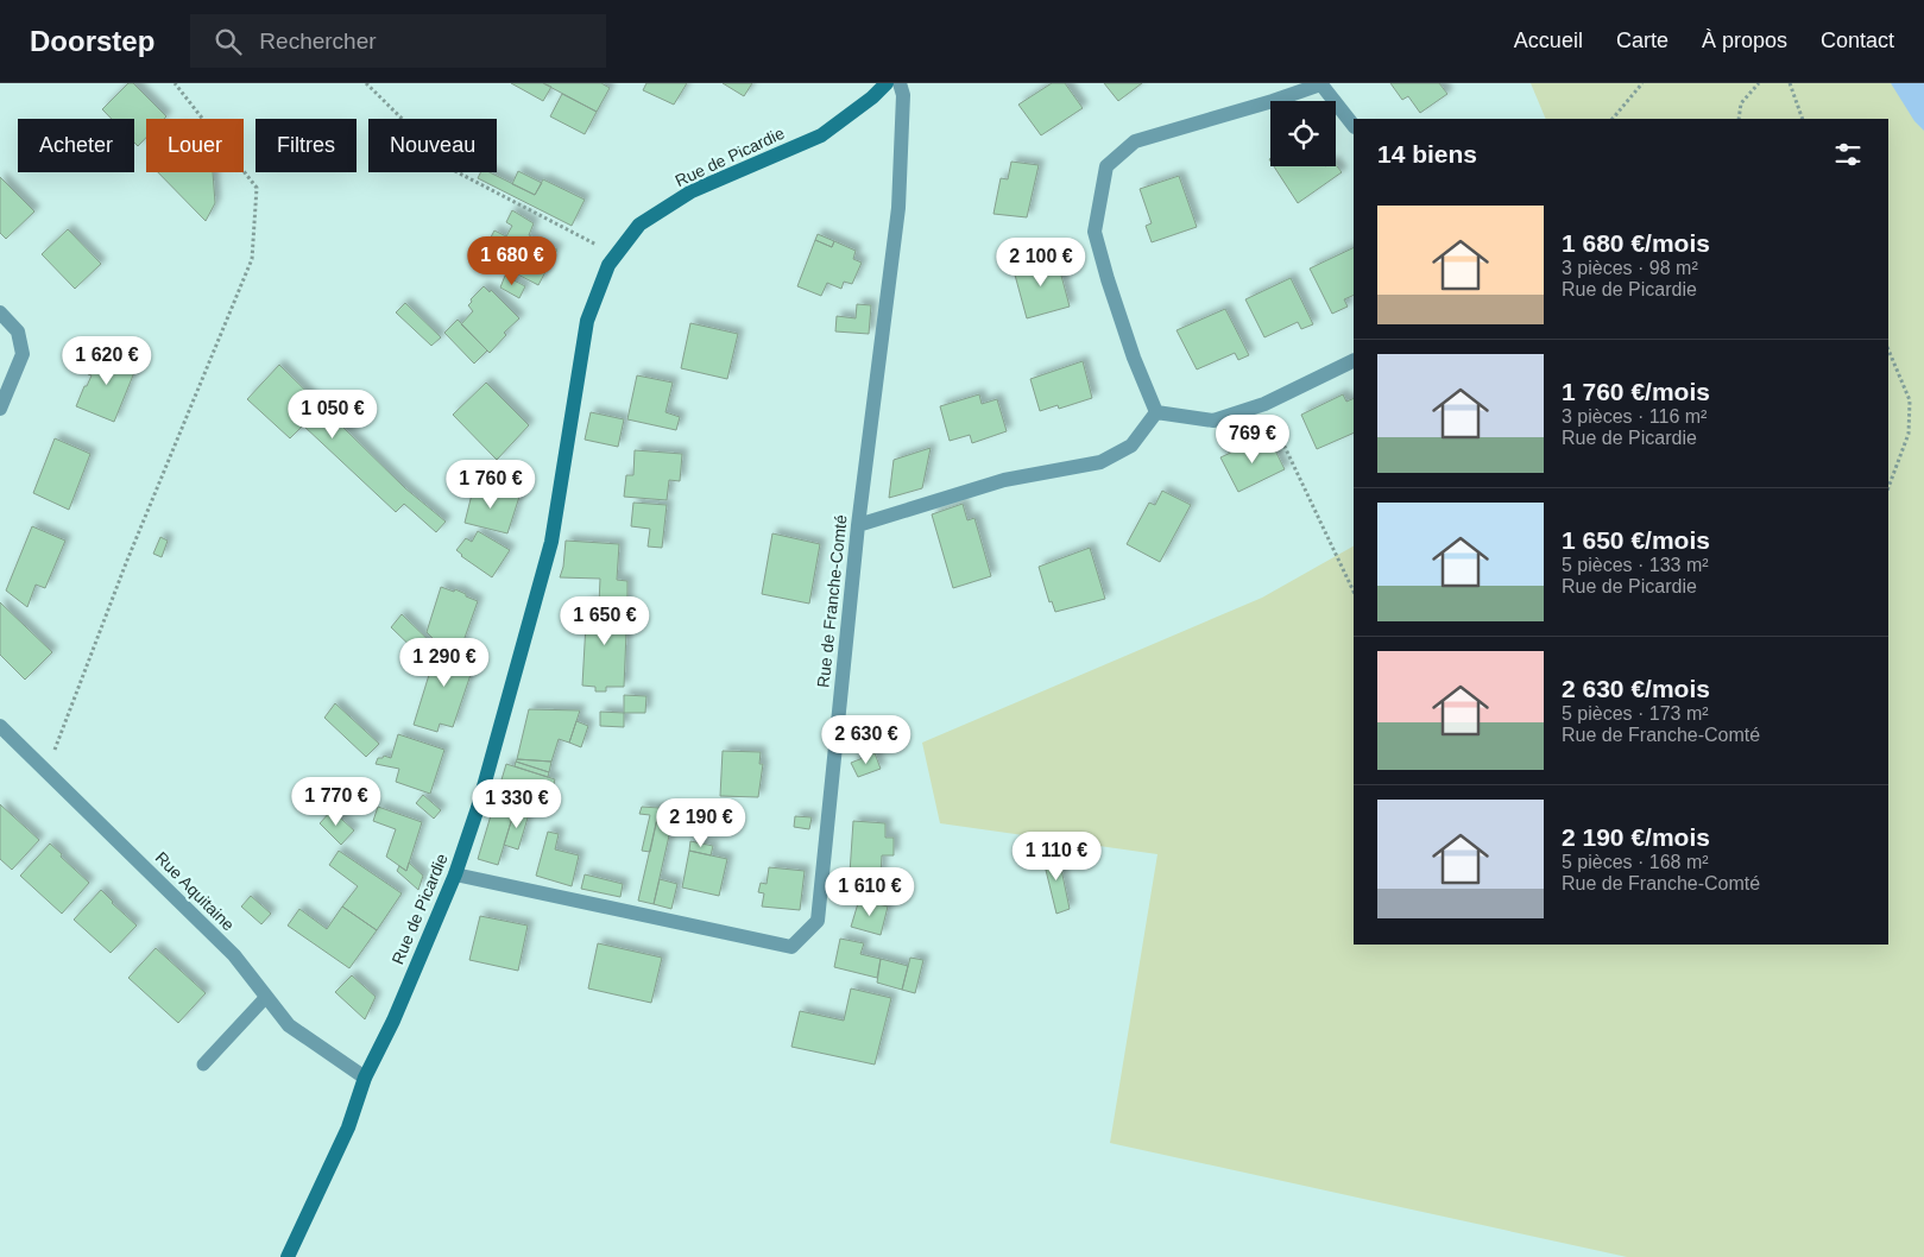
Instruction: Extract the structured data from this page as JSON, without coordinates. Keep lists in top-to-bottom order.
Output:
{
  "streets": {
    "street": ["Rue de Picardie", "Rue de Franche-Comté", "Rue Aquitaine"]
  },
  "crossings": [
    ["Rue de Picardie", "Rue de Franche-Comté"],
    ["Rue de Picardie", "Rue Aquitaine"]
  ],
  "page": {
    "header": "Doorstep",
    "search": "Rechercher",
    "nav": [
      "Accueil",
      "Carte",
      "À propos",
      "Contact"
    ],
    "chip": [
      "Acheter",
      "Louer",
      "Filtres",
      "Nouveau"
    ],
    "heading": "14 biens",
    "list": [
      {
        "name": "1 680 €/mois",
        "note": "3 pièces · 98 m² · Rue de Picardie"
      },
      {
        "name": "1 760 €/mois",
        "note": "3 pièces · 116 m² · Rue de Picardie"
      },
      {
        "name": "1 650 €/mois",
        "note": "5 pièces · 133 m² · Rue de Picardie"
      },
      {
        "name": "2 630 €/mois",
        "note": "5 pièces · 173 m² · Rue de Franche-Comté"
      },
      {
        "name": "2 190 €/mois",
        "note": "5 pièces · 168 m² · Rue de Franche-Comté"
      }
    ],
    "price": [
      "1 680 €",
      "2 100 €",
      "1 620 €",
      "1 050 €",
      "769 €",
      "1 760 €",
      "1 650 €",
      "1 290 €",
      "2 630 €",
      "1 770 €",
      "1 330 €",
      "2 190 €",
      "1 110 €",
      "1 610 €"
    ]
  }
}
